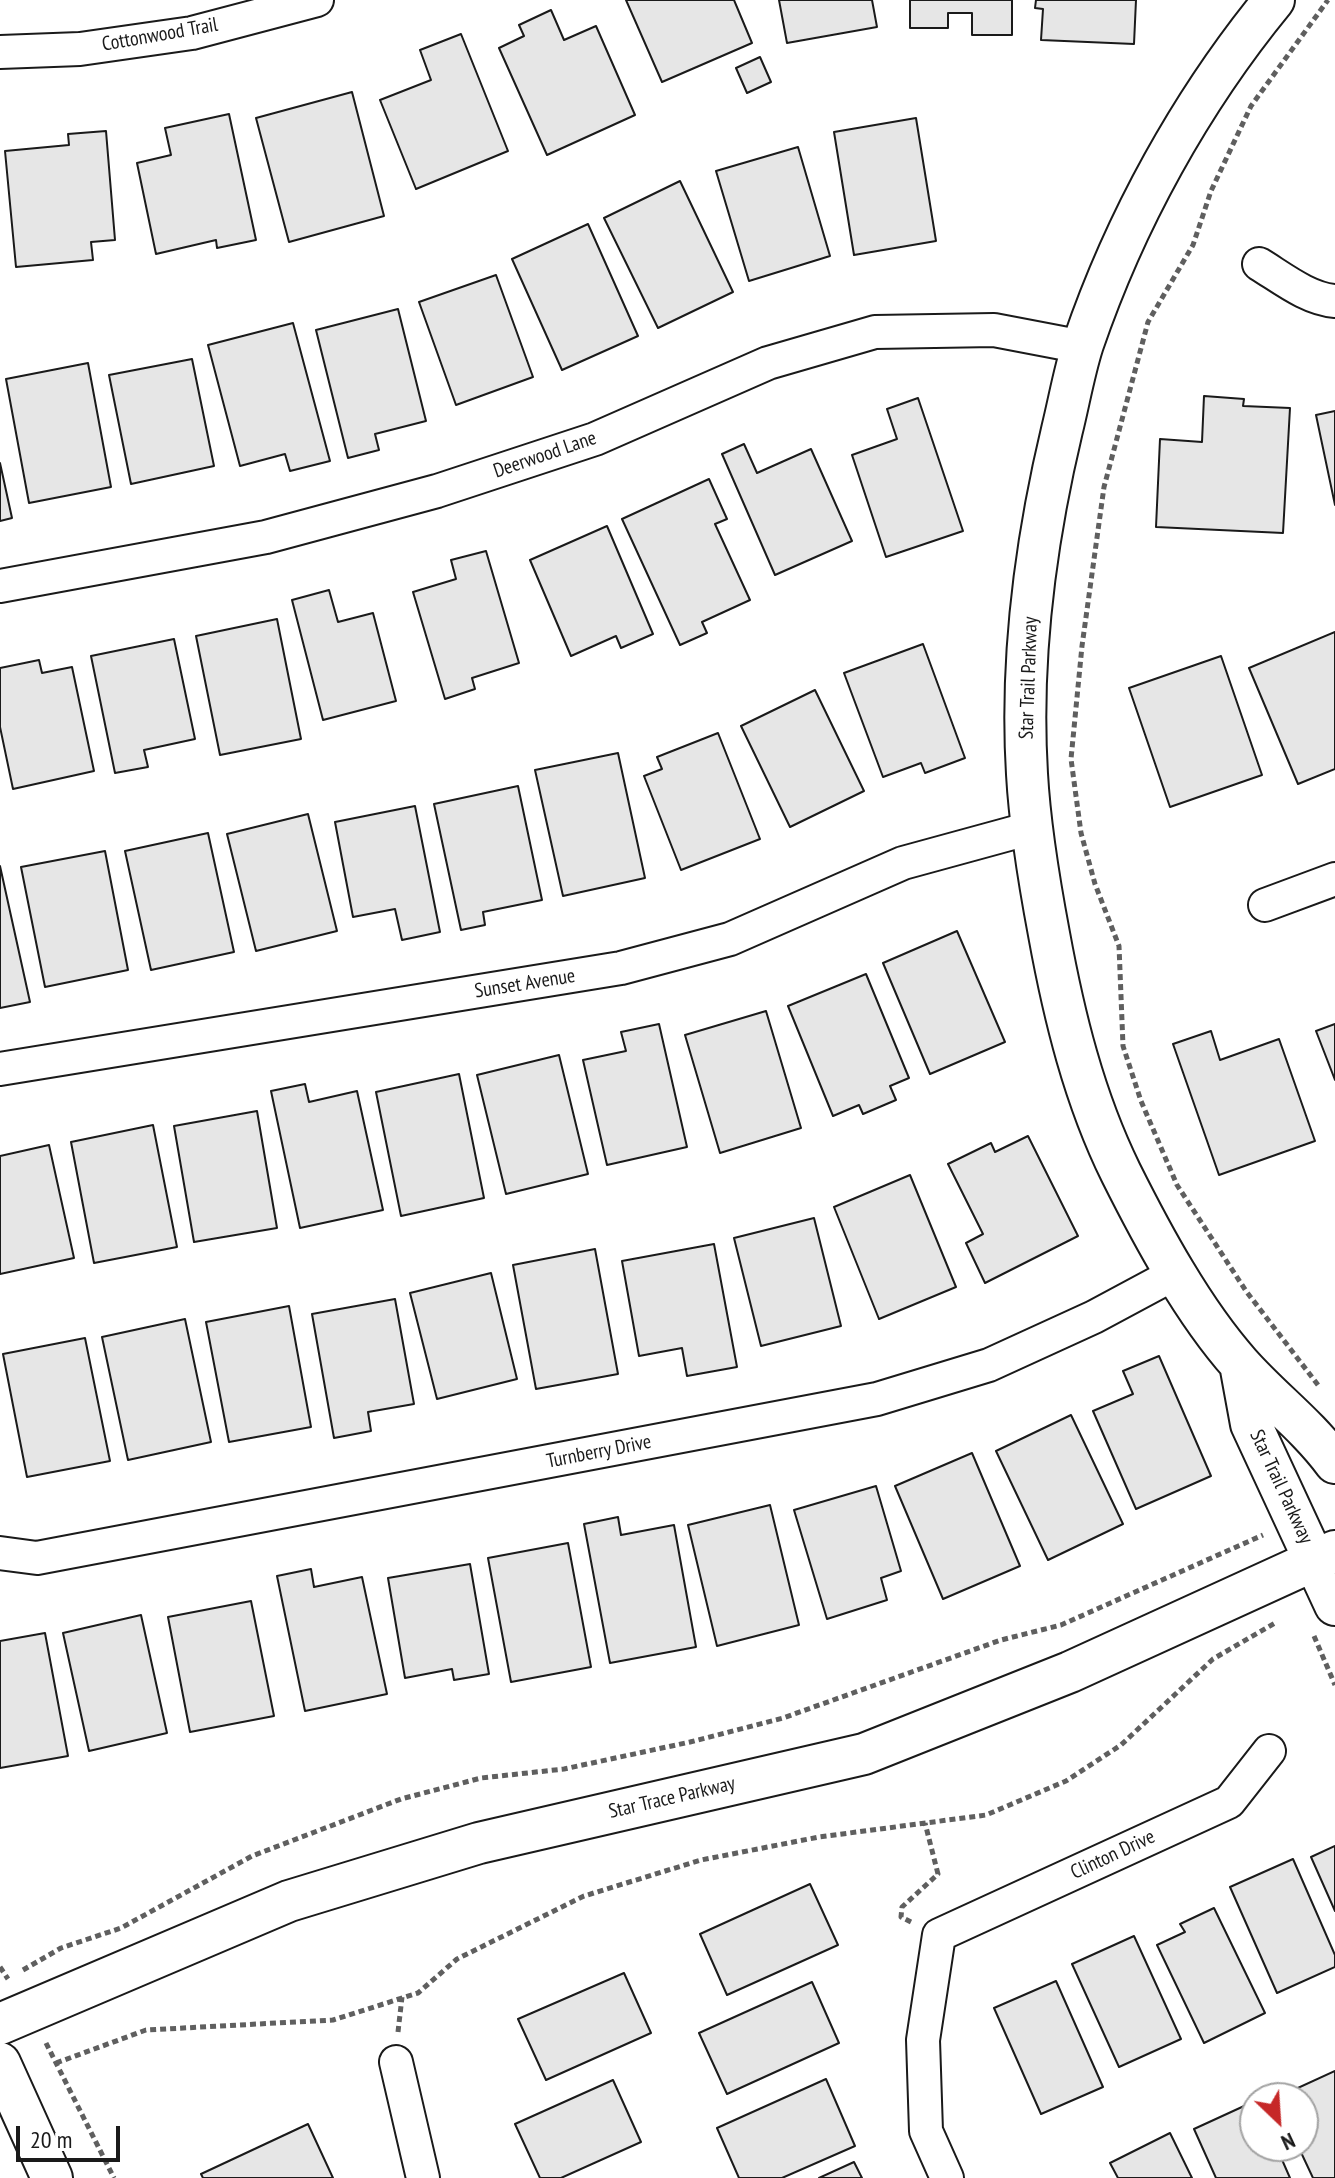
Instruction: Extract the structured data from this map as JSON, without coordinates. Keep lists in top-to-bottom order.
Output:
{
  "streets": {
    "street": [
      "Cottonwood Trail",
      "Deerwood Lane",
      "Star Trail Parkway",
      "Sunset Avenue",
      "Turnberry Drive",
      "Star Trace Parkway",
      "Clinton Drive"
    ]
  },
  "crossings": [
    ["Deerwood Lane", "Star Trail Parkway"],
    ["Star Trail Parkway", "Sunset Avenue"],
    ["Star Trail Parkway", "Turnberry Drive"],
    ["Star Trail Parkway", "Star Trace Parkway"]
  ],
  "scale_bar": "20 m",
  "north": "bottom right"
}
